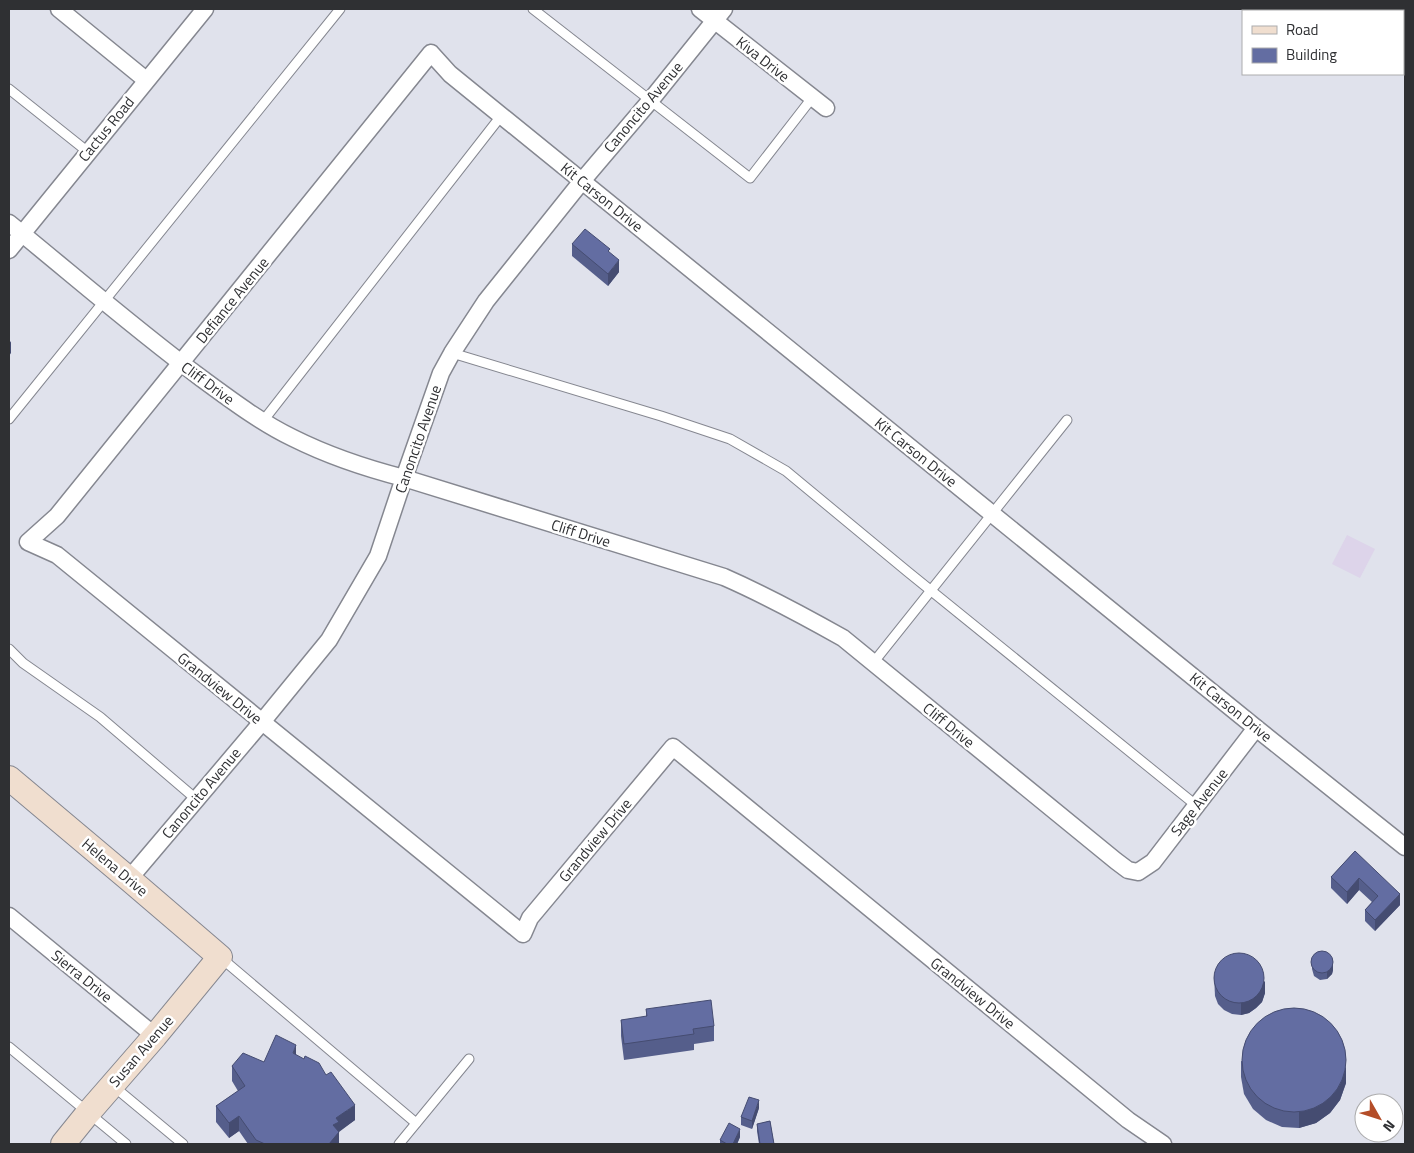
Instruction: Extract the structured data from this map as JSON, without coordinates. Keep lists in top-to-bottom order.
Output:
{
  "streets": {
    "main road": ["Helena Drive", "Susan Avenue"],
    "street": [
      "Kiva Drive",
      "Canoncito Avenue",
      "Cactus Road",
      "Kit Carson Drive",
      "Defiance Avenue",
      "Cliff Drive",
      "Grandview Drive",
      "Sage Avenue",
      "Sierra Drive"
    ]
  },
  "crossings": [
    ["Kiva Drive", "Canoncito Avenue"],
    ["Canoncito Avenue", "Kit Carson Drive"],
    ["Canoncito Avenue", "Cliff Drive"],
    ["Canoncito Avenue", "Grandview Drive"],
    ["Canoncito Avenue", "Helena Drive"],
    ["Cactus Road", "Cliff Drive"],
    ["Kit Carson Drive", "Defiance Avenue"],
    ["Kit Carson Drive", "Sage Avenue"],
    ["Defiance Avenue", "Cliff Drive"],
    ["Defiance Avenue", "Grandview Drive"],
    ["Cliff Drive", "Sage Avenue"],
    ["Helena Drive", "Susan Avenue"],
    ["Sierra Drive", "Susan Avenue"]
  ],
  "legend": ["Road", "Building"],
  "north": "bottom right"
}
